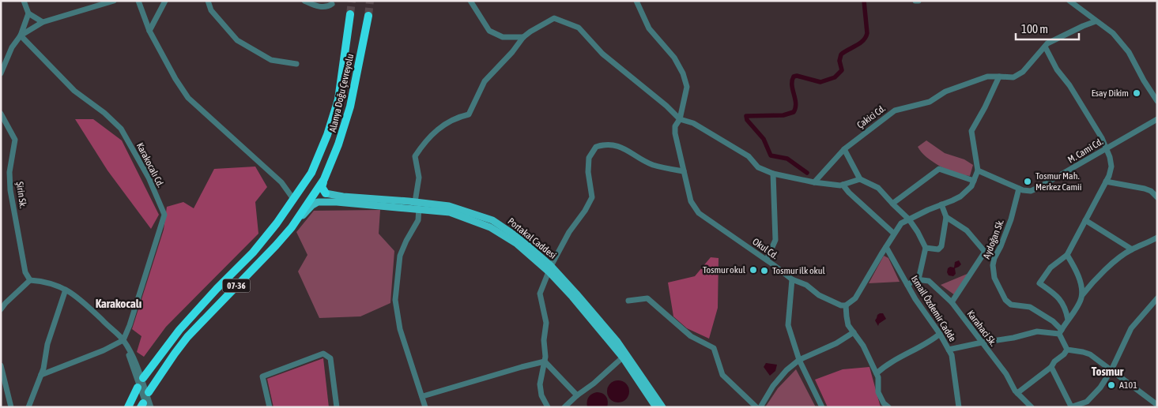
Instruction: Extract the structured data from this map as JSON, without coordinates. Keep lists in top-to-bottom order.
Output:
{
  "streets": {
    "highway": ["Alanya Doğu Çevreyolu", "07-36"],
    "main road": ["Portakal Caddesi"],
    "street": [
      "Çakici Cd.",
      "M. Cami Cd.",
      "Karakocalı Cd.",
      "Şirin Sk.",
      "Aydoğan Sk.",
      "Okul Cd.",
      "Ismail Ôzdemir Cadde",
      "Karahaci Sk."
    ]
  },
  "crossings": [
    ["M. Cami Cd.", "Aydoğan Sk."]
  ],
  "districts": ["Karakocalı", "Tosmur"],
  "places": [
    "Esay Dikim",
    "Tosmur Mah. Merkez Camii",
    "Tosmur okul",
    "Tosmur ilk okul",
    "A101"
  ],
  "scale_bar": "100 m"
}
